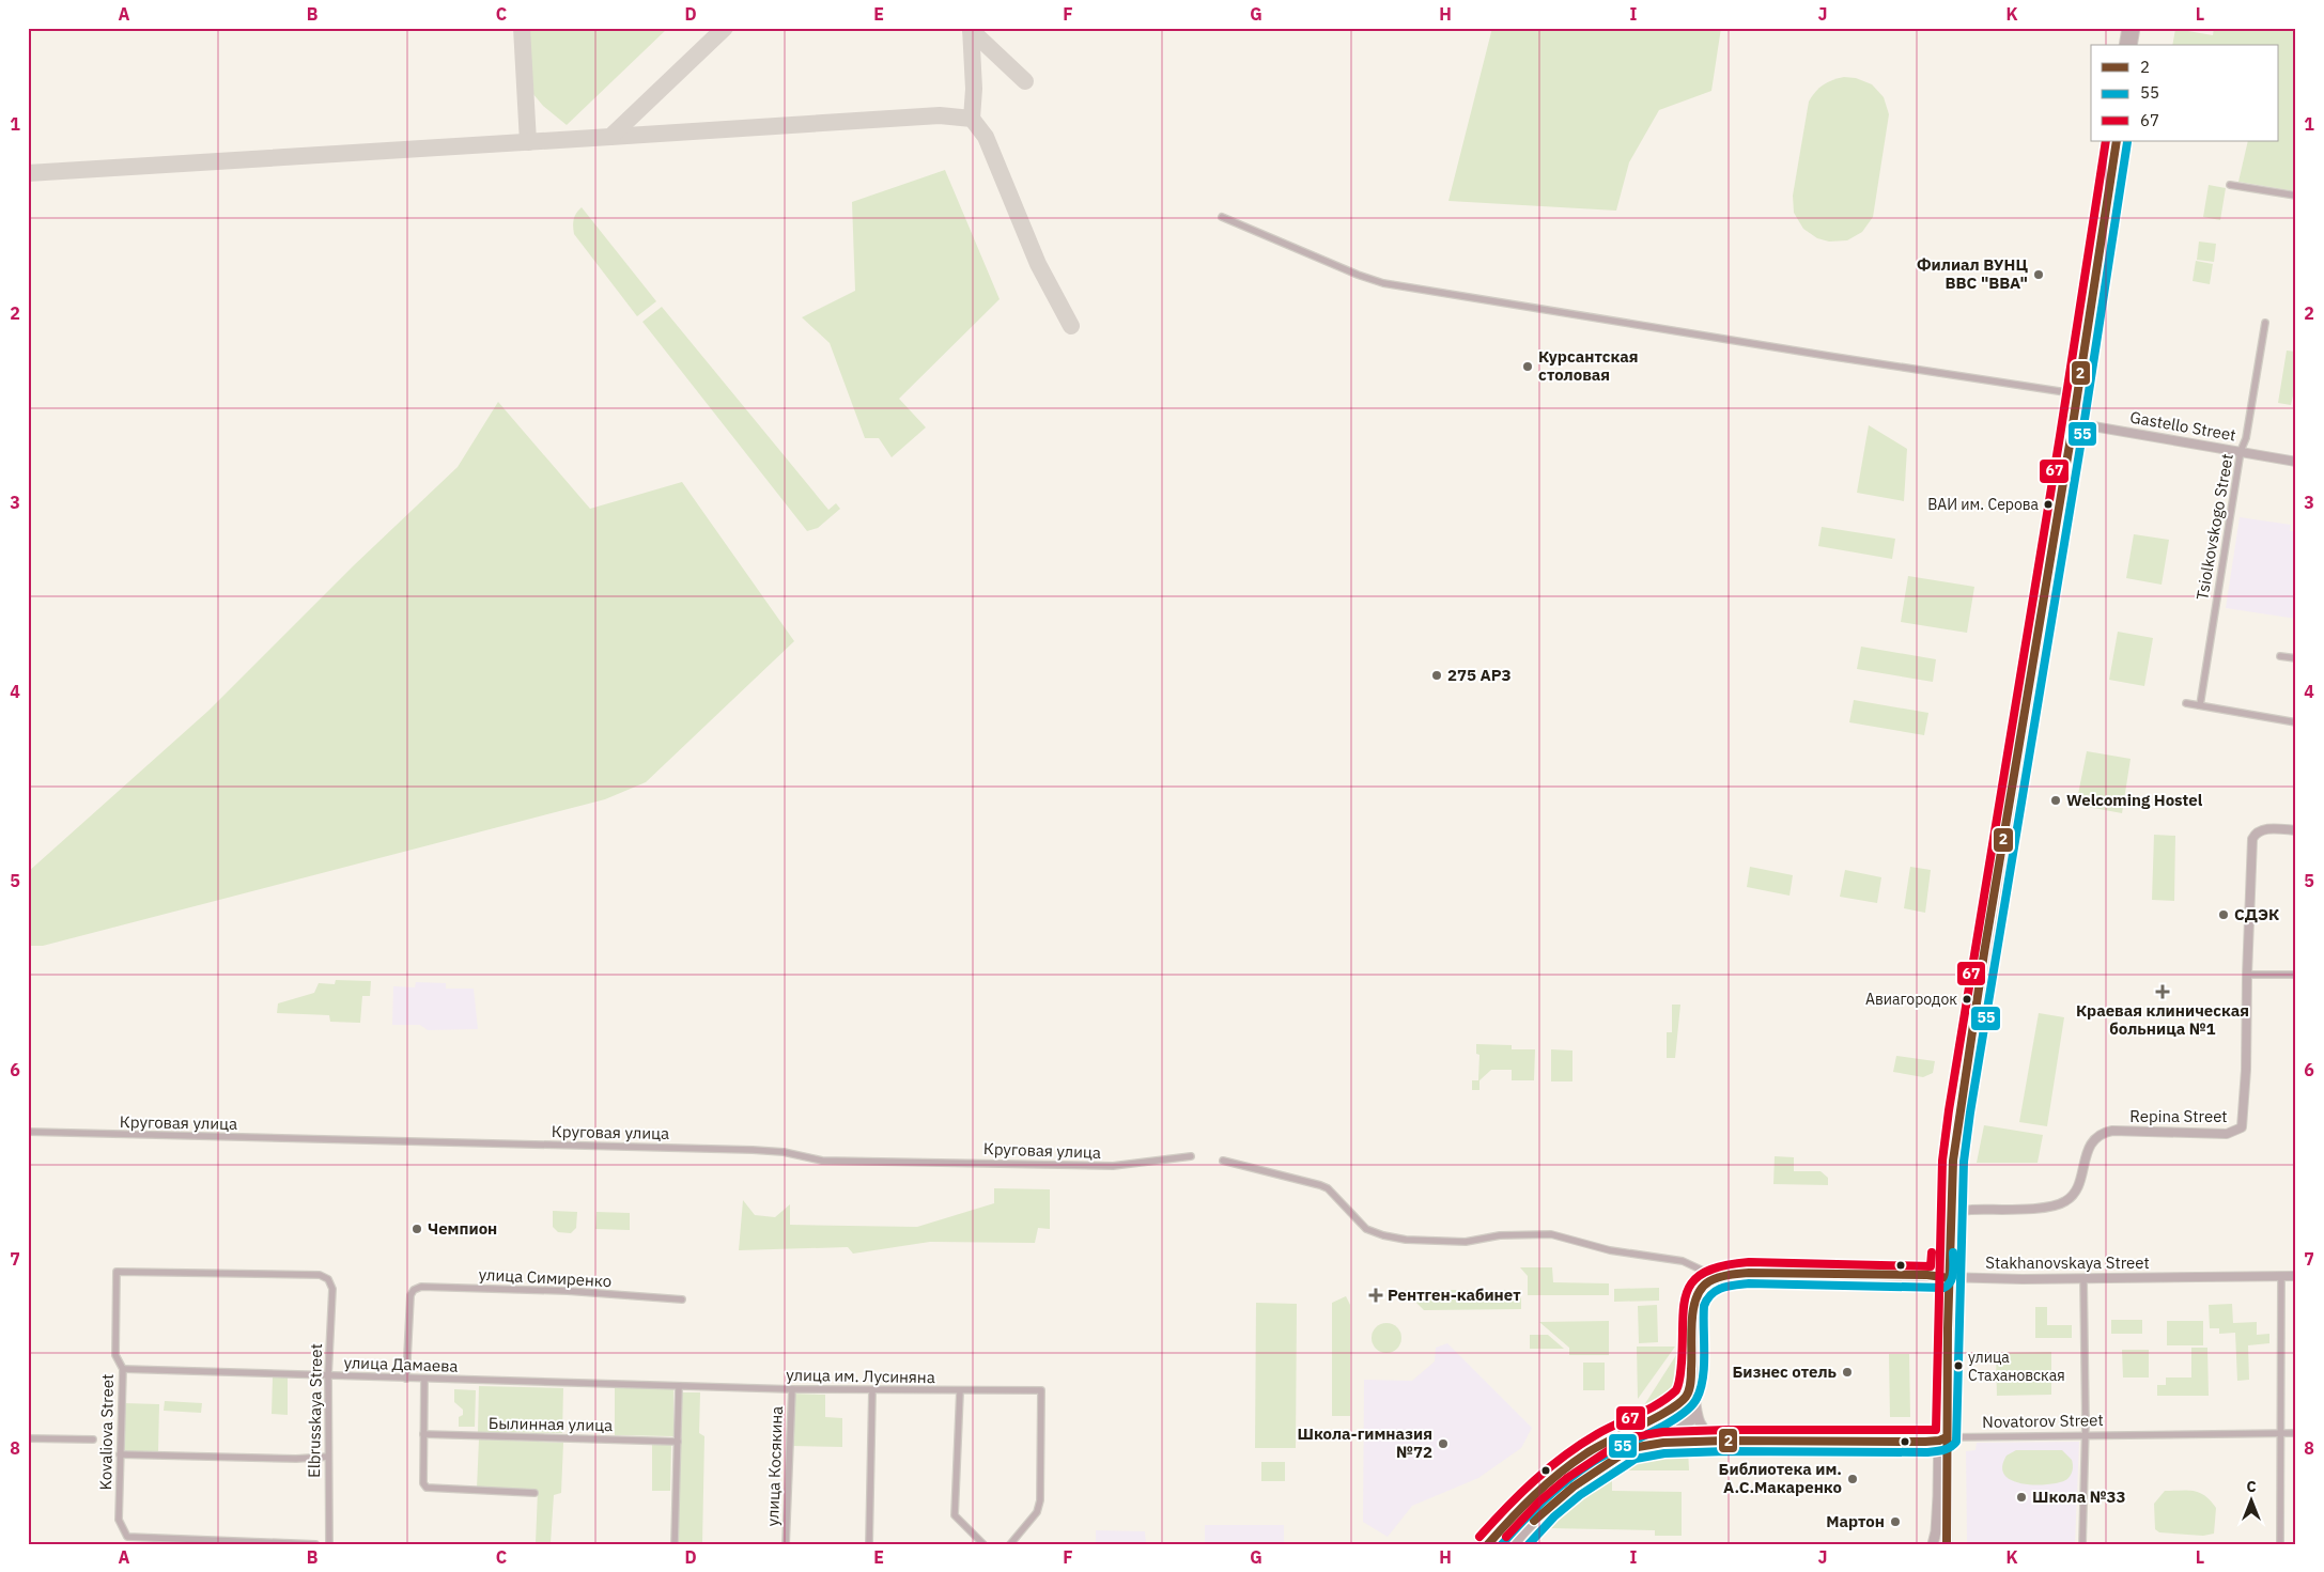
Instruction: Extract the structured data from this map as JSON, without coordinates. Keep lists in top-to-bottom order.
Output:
{
  "streets": {
    "main road": ["Stakhanovskaya Street", "Novatorov Street"],
    "street": [
      "Gastello Street",
      "Tsiolkovskogo Street",
      "Repina Street",
      "Круговая улица",
      "улица Симиренко",
      "улица Дамаева",
      "улица им. Лусиняна",
      "Elbrusskaya Street",
      "Былинная улица",
      "Kovaliova Street",
      "улица Косякина"
    ]
  },
  "crossings": [
    ["Gastello Street", "Tsiolkovskogo Street"],
    ["улица Симиренко", "улица Дамаева"],
    ["улица Дамаева", "улица им. Лусиняна"],
    ["улица Дамаева", "Elbrusskaya Street"],
    ["улица Дамаева", "Kovaliova Street"],
    ["улица им. Лусиняна", "улица Косякина"],
    ["Elbrusskaya Street", "Kovaliova Street"]
  ],
  "places": {
    "other": [
      "Филиал ВУНЦ ВВС \"ВВА\"",
      "Курсантская столовая",
      "ВАИ им. Серова",
      "275 АРЗ",
      "Welcoming Hostel",
      "СДЭК",
      "Авиагородок",
      "Чемпион",
      "улица Стахановская",
      "Бизнес отель",
      "Школа-гимназия №72",
      "Библиотека им. А.С.Макаренко",
      "Школа №33",
      "Мартон"
    ],
    "health": ["Краевая клиническая больница №1", "Рентген-кабинет"]
  },
  "lines": ["transit line 2", "transit line 67", "transit line 55"],
  "legend": ["2", "55", "67"],
  "north": "top",
  "grid": {
    "columns": [
      "A",
      "B",
      "C",
      "D",
      "E",
      "F",
      "G",
      "H",
      "I",
      "J",
      "K",
      "L"
    ],
    "rows": [
      "1",
      "2",
      "3",
      "4",
      "5",
      "6",
      "7",
      "8"
    ]
  }
}
